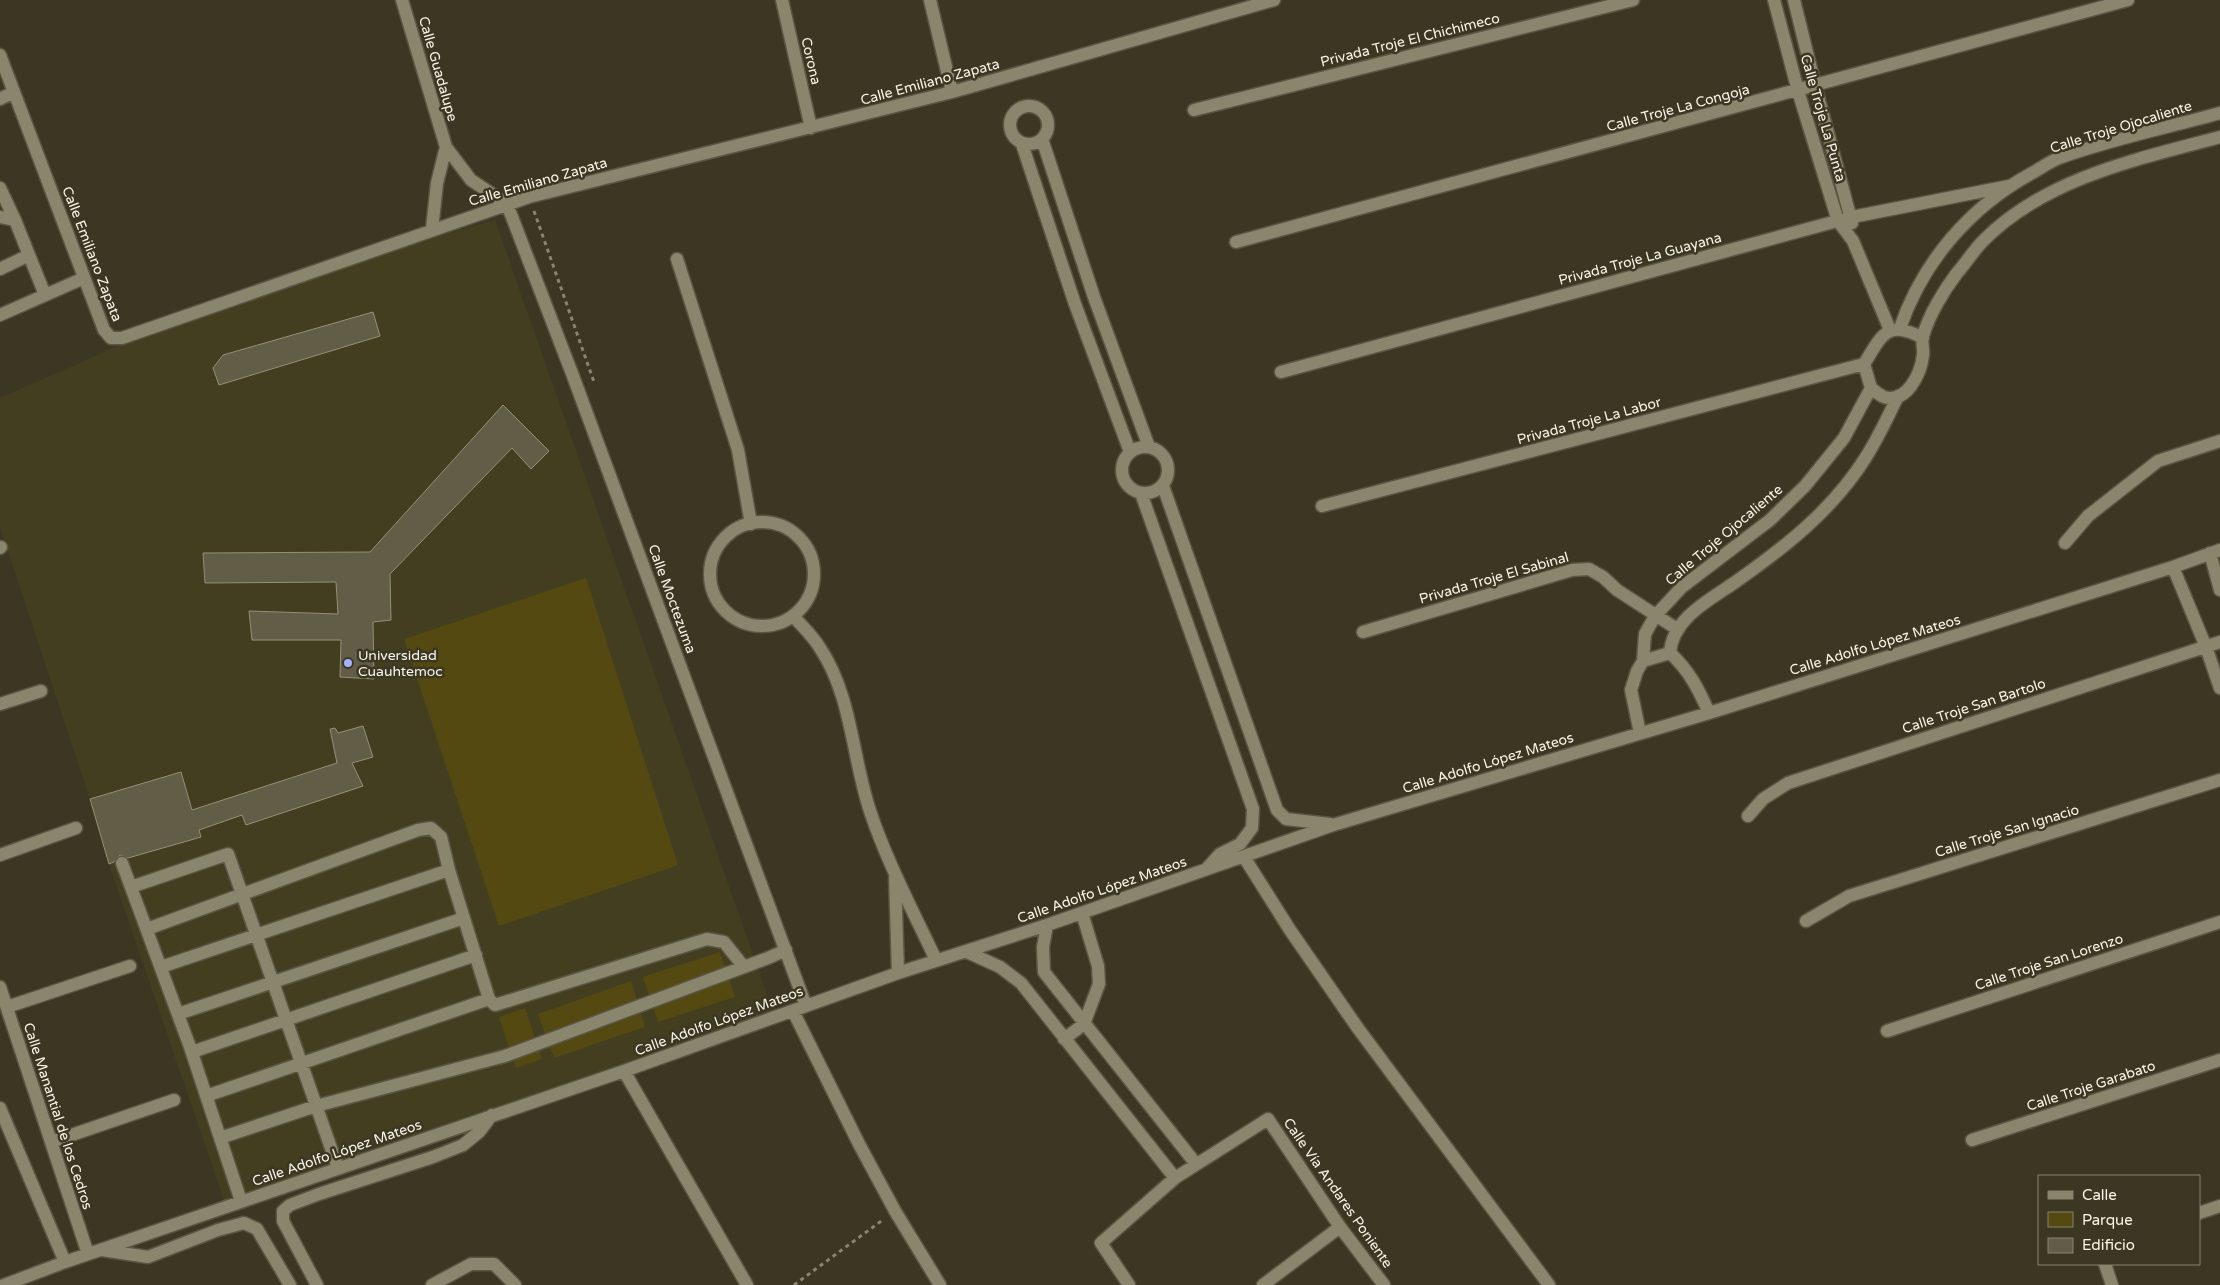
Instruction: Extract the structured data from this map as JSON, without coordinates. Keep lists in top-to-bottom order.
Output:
{
  "streets": {
    "street": [
      "Privada Troje El Chichimeco",
      "Corona",
      "Calle Guadalupe",
      "Calle Emiliano Zapata",
      "Calle Troje La Congoja",
      "Calle Troje La Punta",
      "Calle Troje Ojocaliente",
      "Privada Troje La Guayana",
      "Privada Troje La Labor",
      "Privada Troje El Sabinal",
      "Calle Moctezuma",
      "Calle Adolfo López Mateos",
      "Calle Troje San Bartolo",
      "Calle Troje San Ignacio",
      "Calle Troje San Lorenzo",
      "Calle Troje Garabato",
      "Calle Manantial de los Cedros",
      "Calle Vía Andares Poniente"
    ]
  },
  "crossings": [
    ["Corona", "Calle Emiliano Zapata"],
    ["Calle Guadalupe", "Calle Emiliano Zapata"],
    ["Calle Guadalupe", "Calle Moctezuma"],
    ["Calle Emiliano Zapata", "Calle Moctezuma"],
    ["Calle Troje La Congoja", "Calle Troje La Punta"],
    ["Calle Troje La Punta", "Calle Troje Ojocaliente"],
    ["Calle Troje La Punta", "Privada Troje La Guayana"],
    ["Calle Troje La Punta", "Privada Troje La Labor"],
    ["Calle Troje Ojocaliente", "Privada Troje La Guayana"],
    ["Calle Troje Ojocaliente", "Privada Troje La Labor"],
    ["Calle Troje Ojocaliente", "Privada Troje El Sabinal"],
    ["Calle Troje Ojocaliente", "Calle Adolfo López Mateos"],
    ["Calle Moctezuma", "Calle Adolfo López Mateos"],
    ["Calle Adolfo López Mateos", "Calle Manantial de los Cedros"]
  ],
  "places": ["Universidad Cuauhtemoc"],
  "legend": ["Calle", "Parque", "Edificio"]
}
